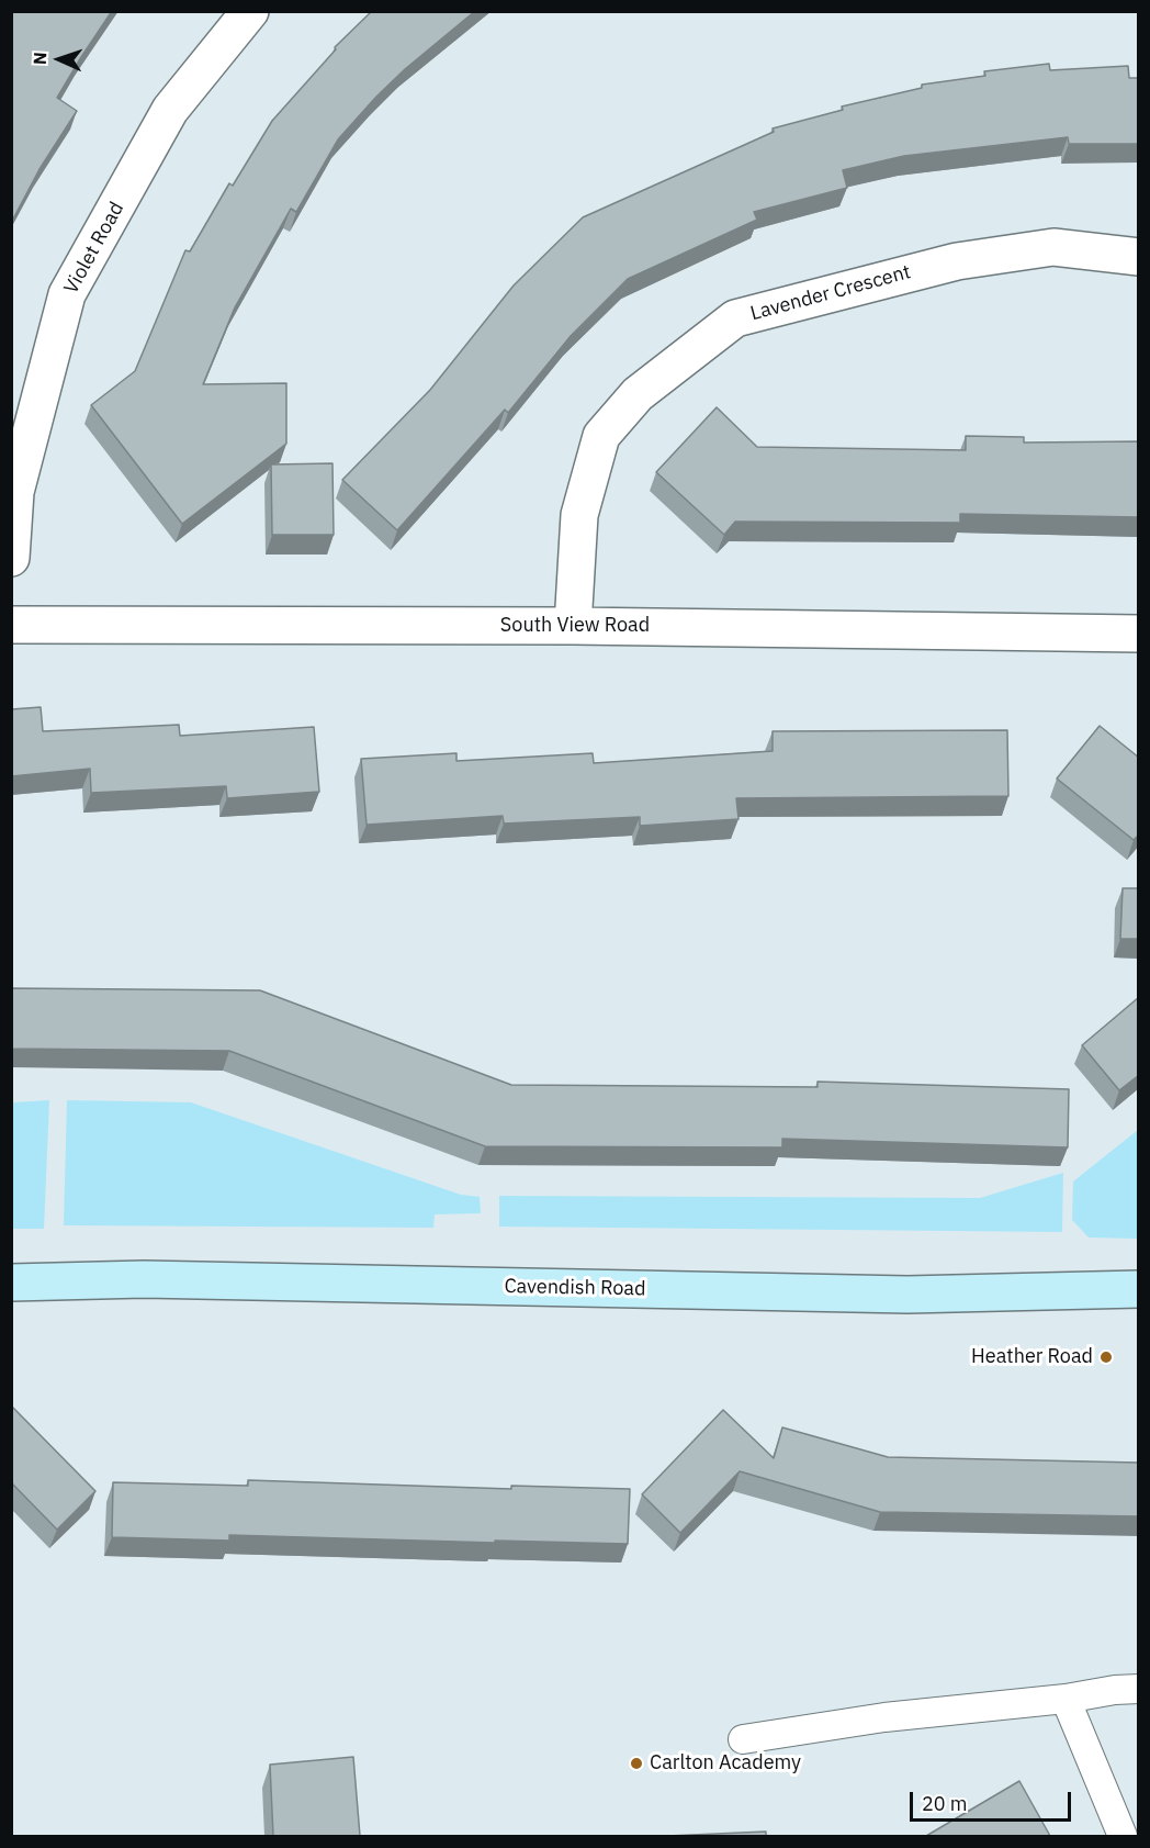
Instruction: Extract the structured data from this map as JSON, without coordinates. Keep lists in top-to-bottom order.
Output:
{
  "streets": {
    "street": [
      "Violet Road",
      "Lavender Crescent",
      "South View Road",
      "Cavendish Road"
    ]
  },
  "crossings": [
    ["Lavender Crescent", "South View Road"]
  ],
  "places": ["Heather Road", "Carlton Academy"],
  "scale_bar": "20 m",
  "north": "left"
}
